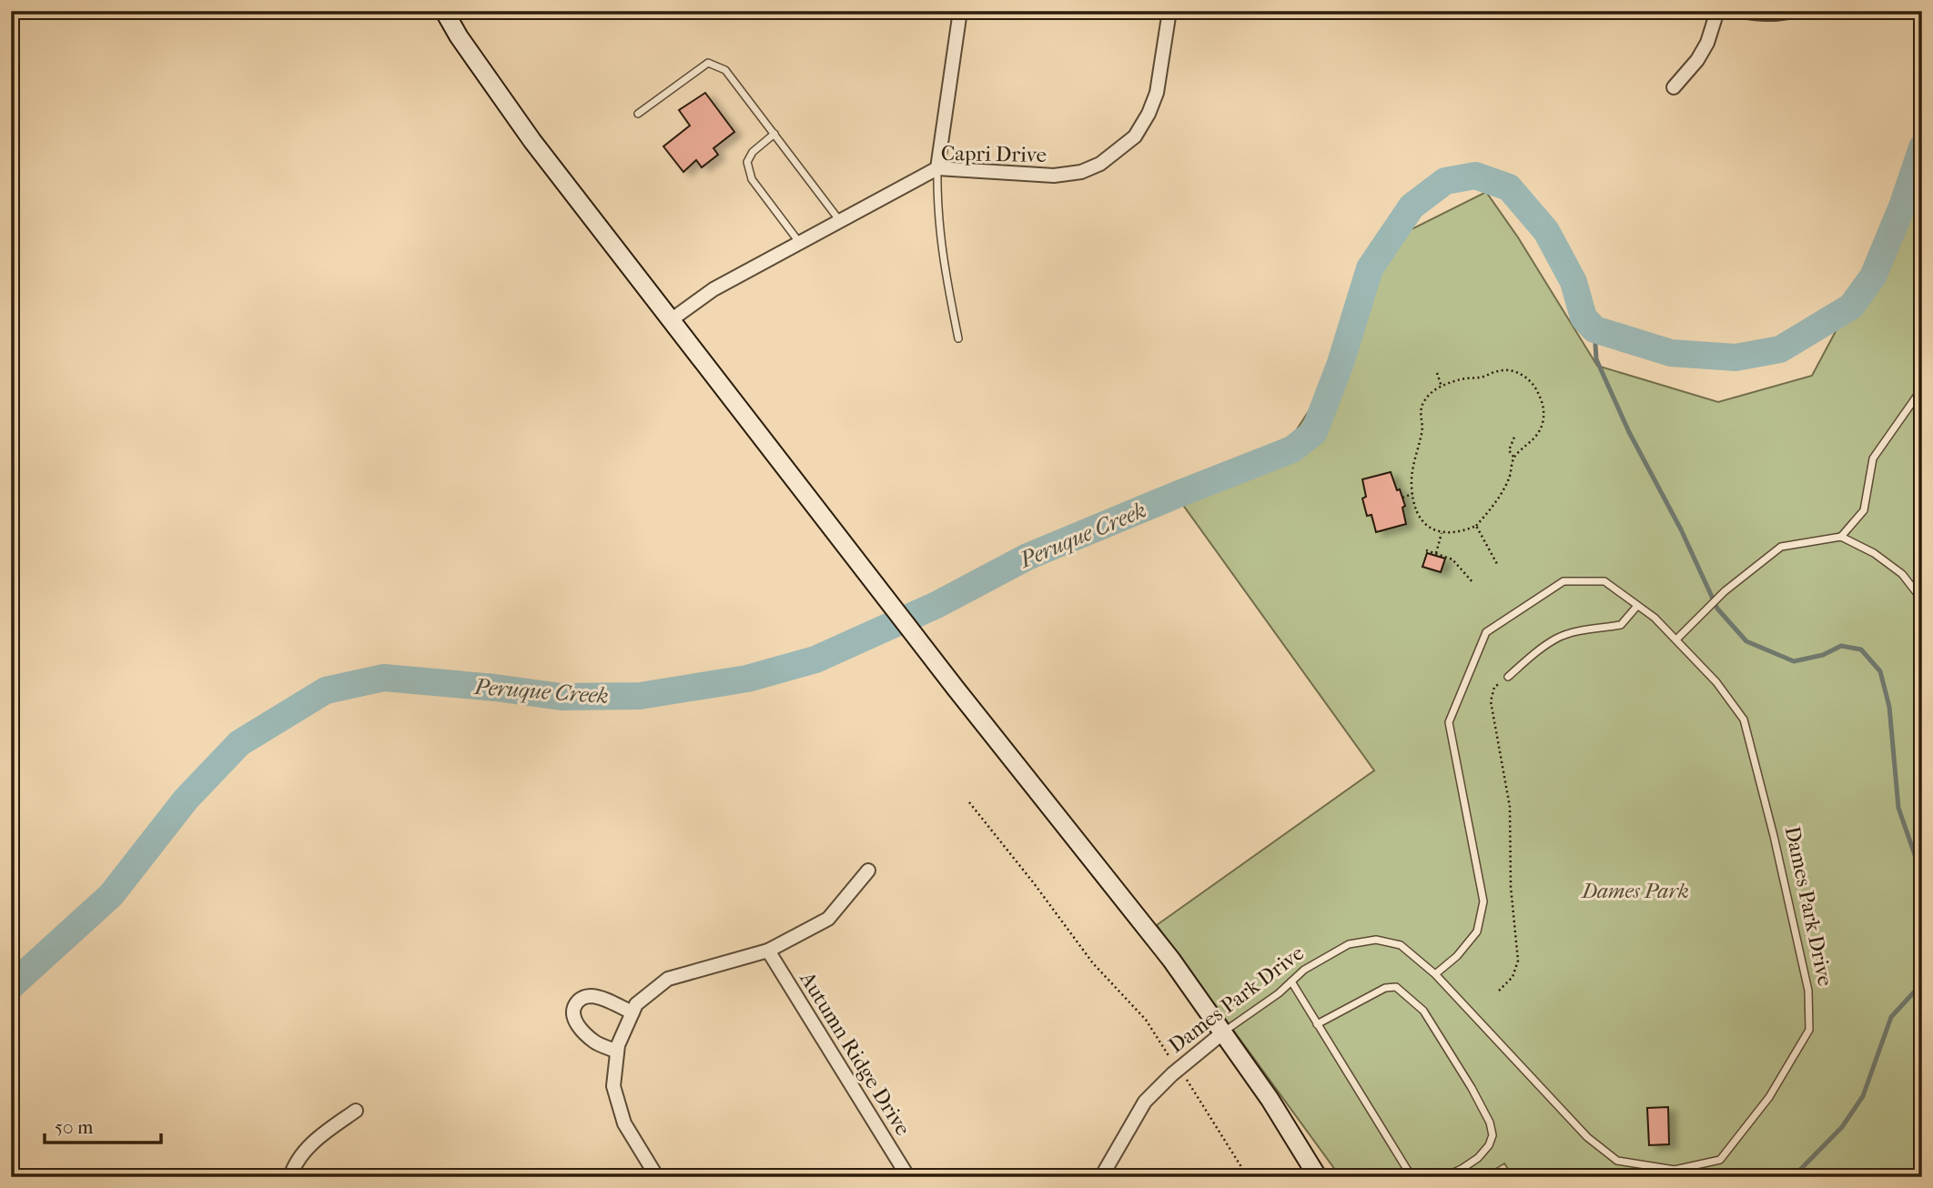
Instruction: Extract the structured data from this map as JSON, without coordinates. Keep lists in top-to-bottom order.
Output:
{
  "streets": {
    "street": ["Capri Drive", "Dames Park Drive", "Autumn Ridge Drive"]
  },
  "water": ["Peruque Creek"],
  "parks": ["Dames Park"],
  "scale_bar": "50 m"
}
